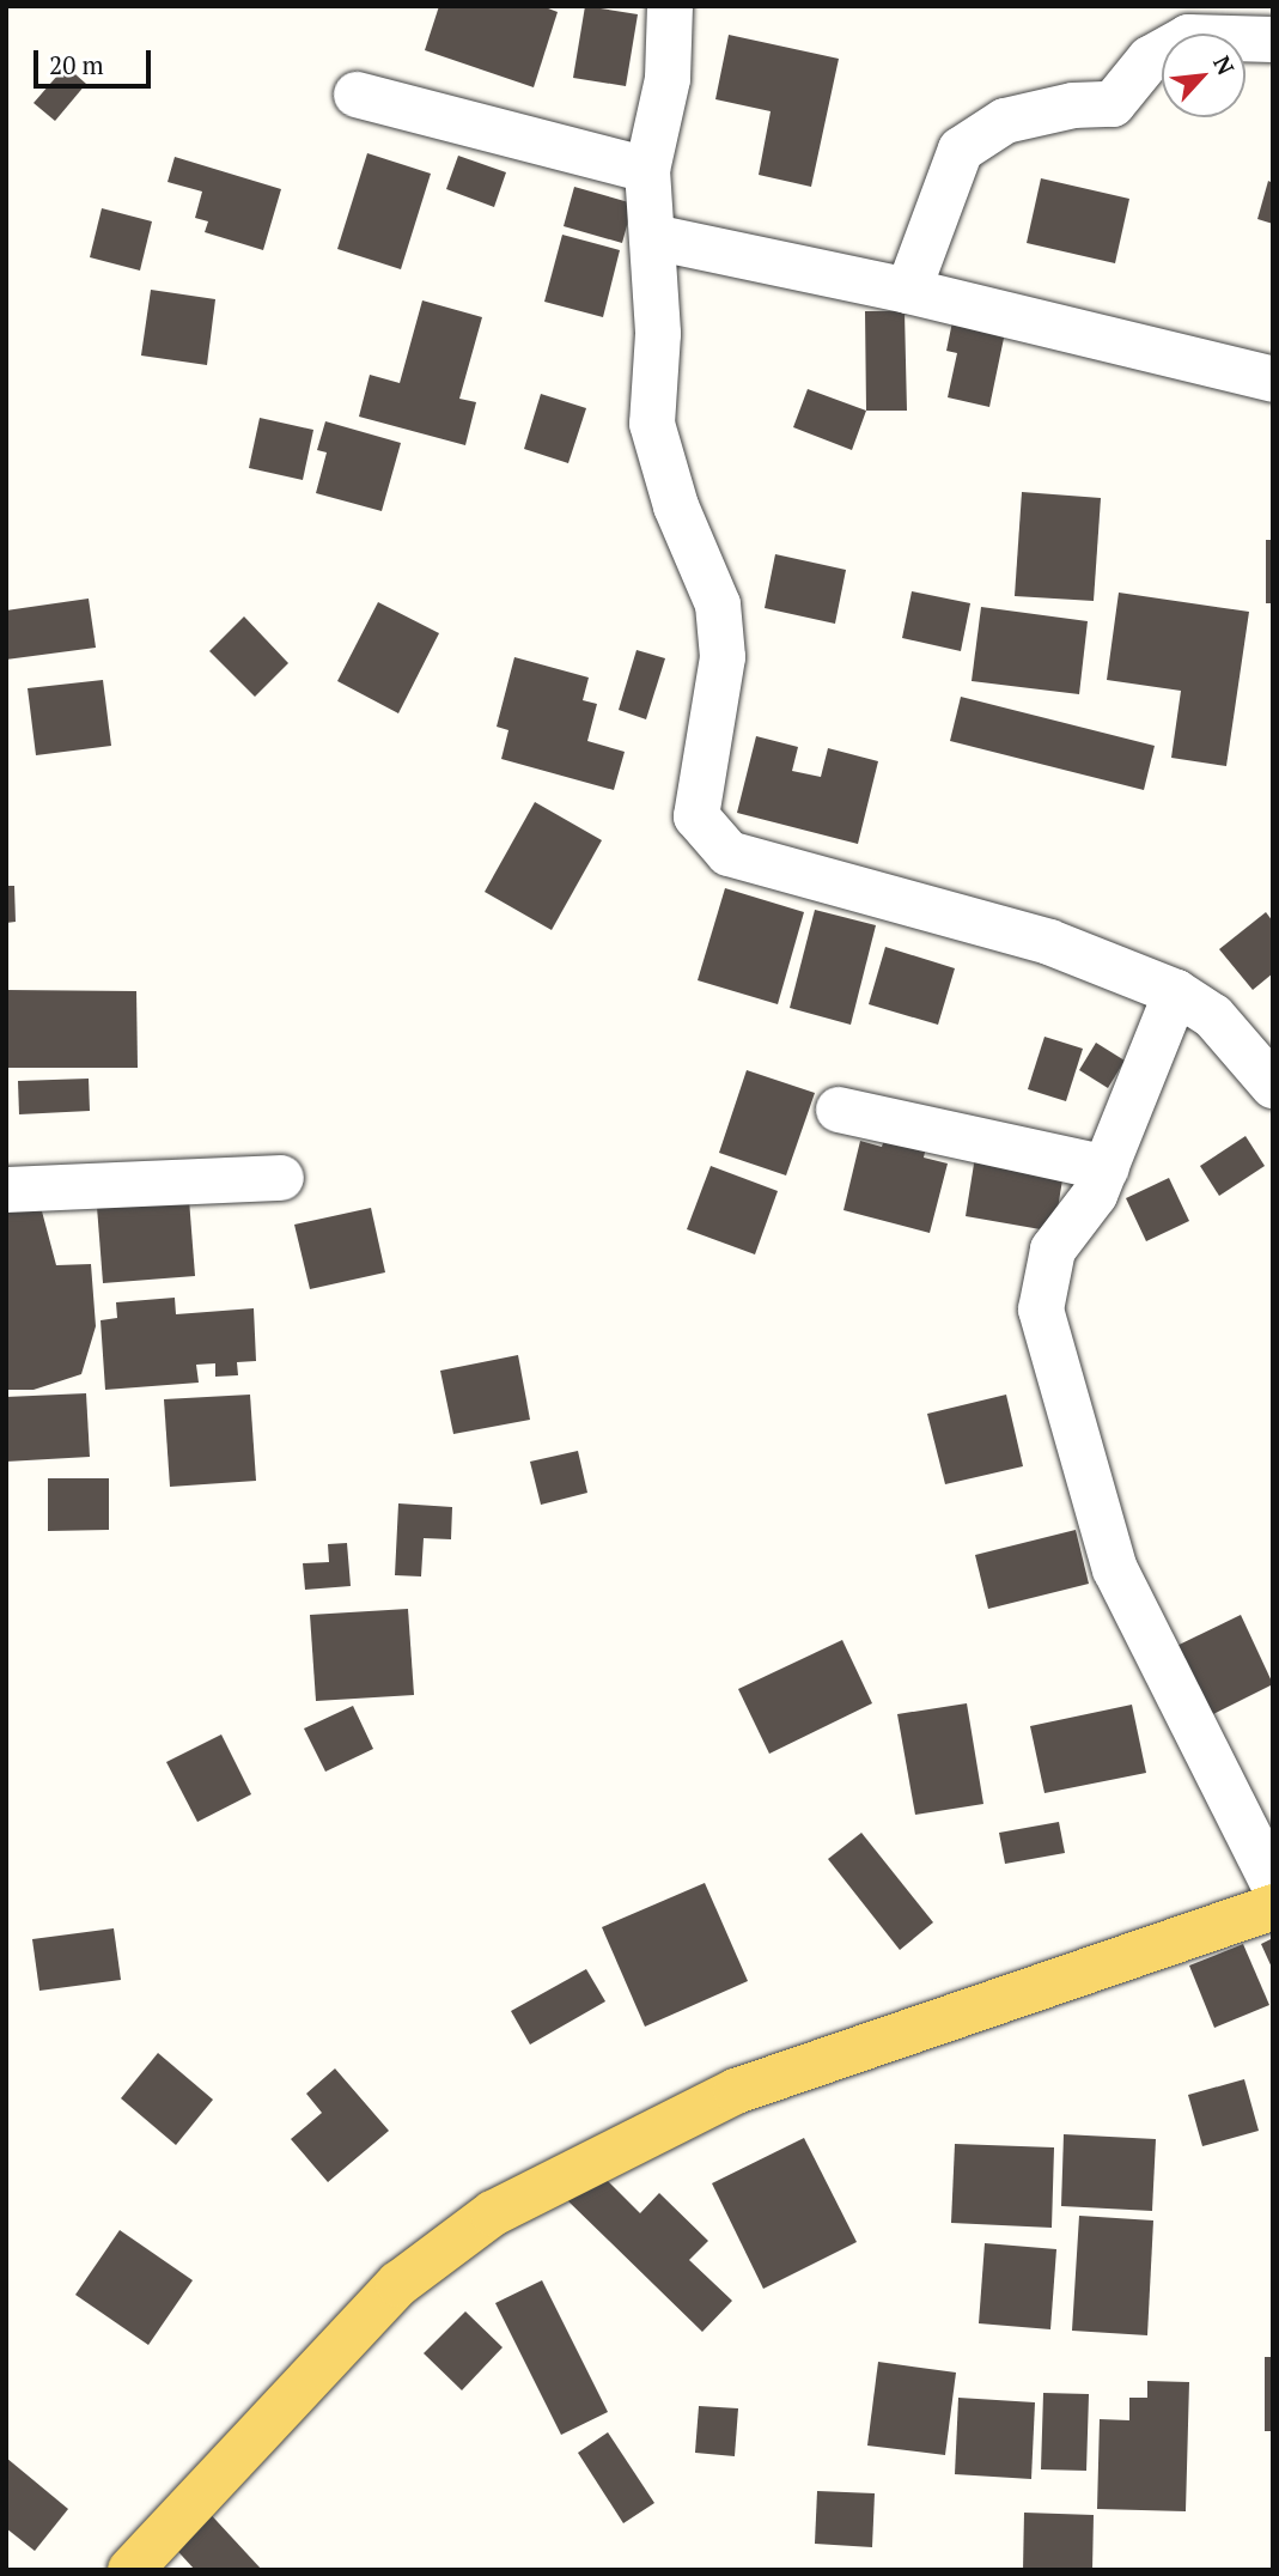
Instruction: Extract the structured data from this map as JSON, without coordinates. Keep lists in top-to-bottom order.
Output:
{
  "scale_bar": "20 m",
  "north": "top right"
}
